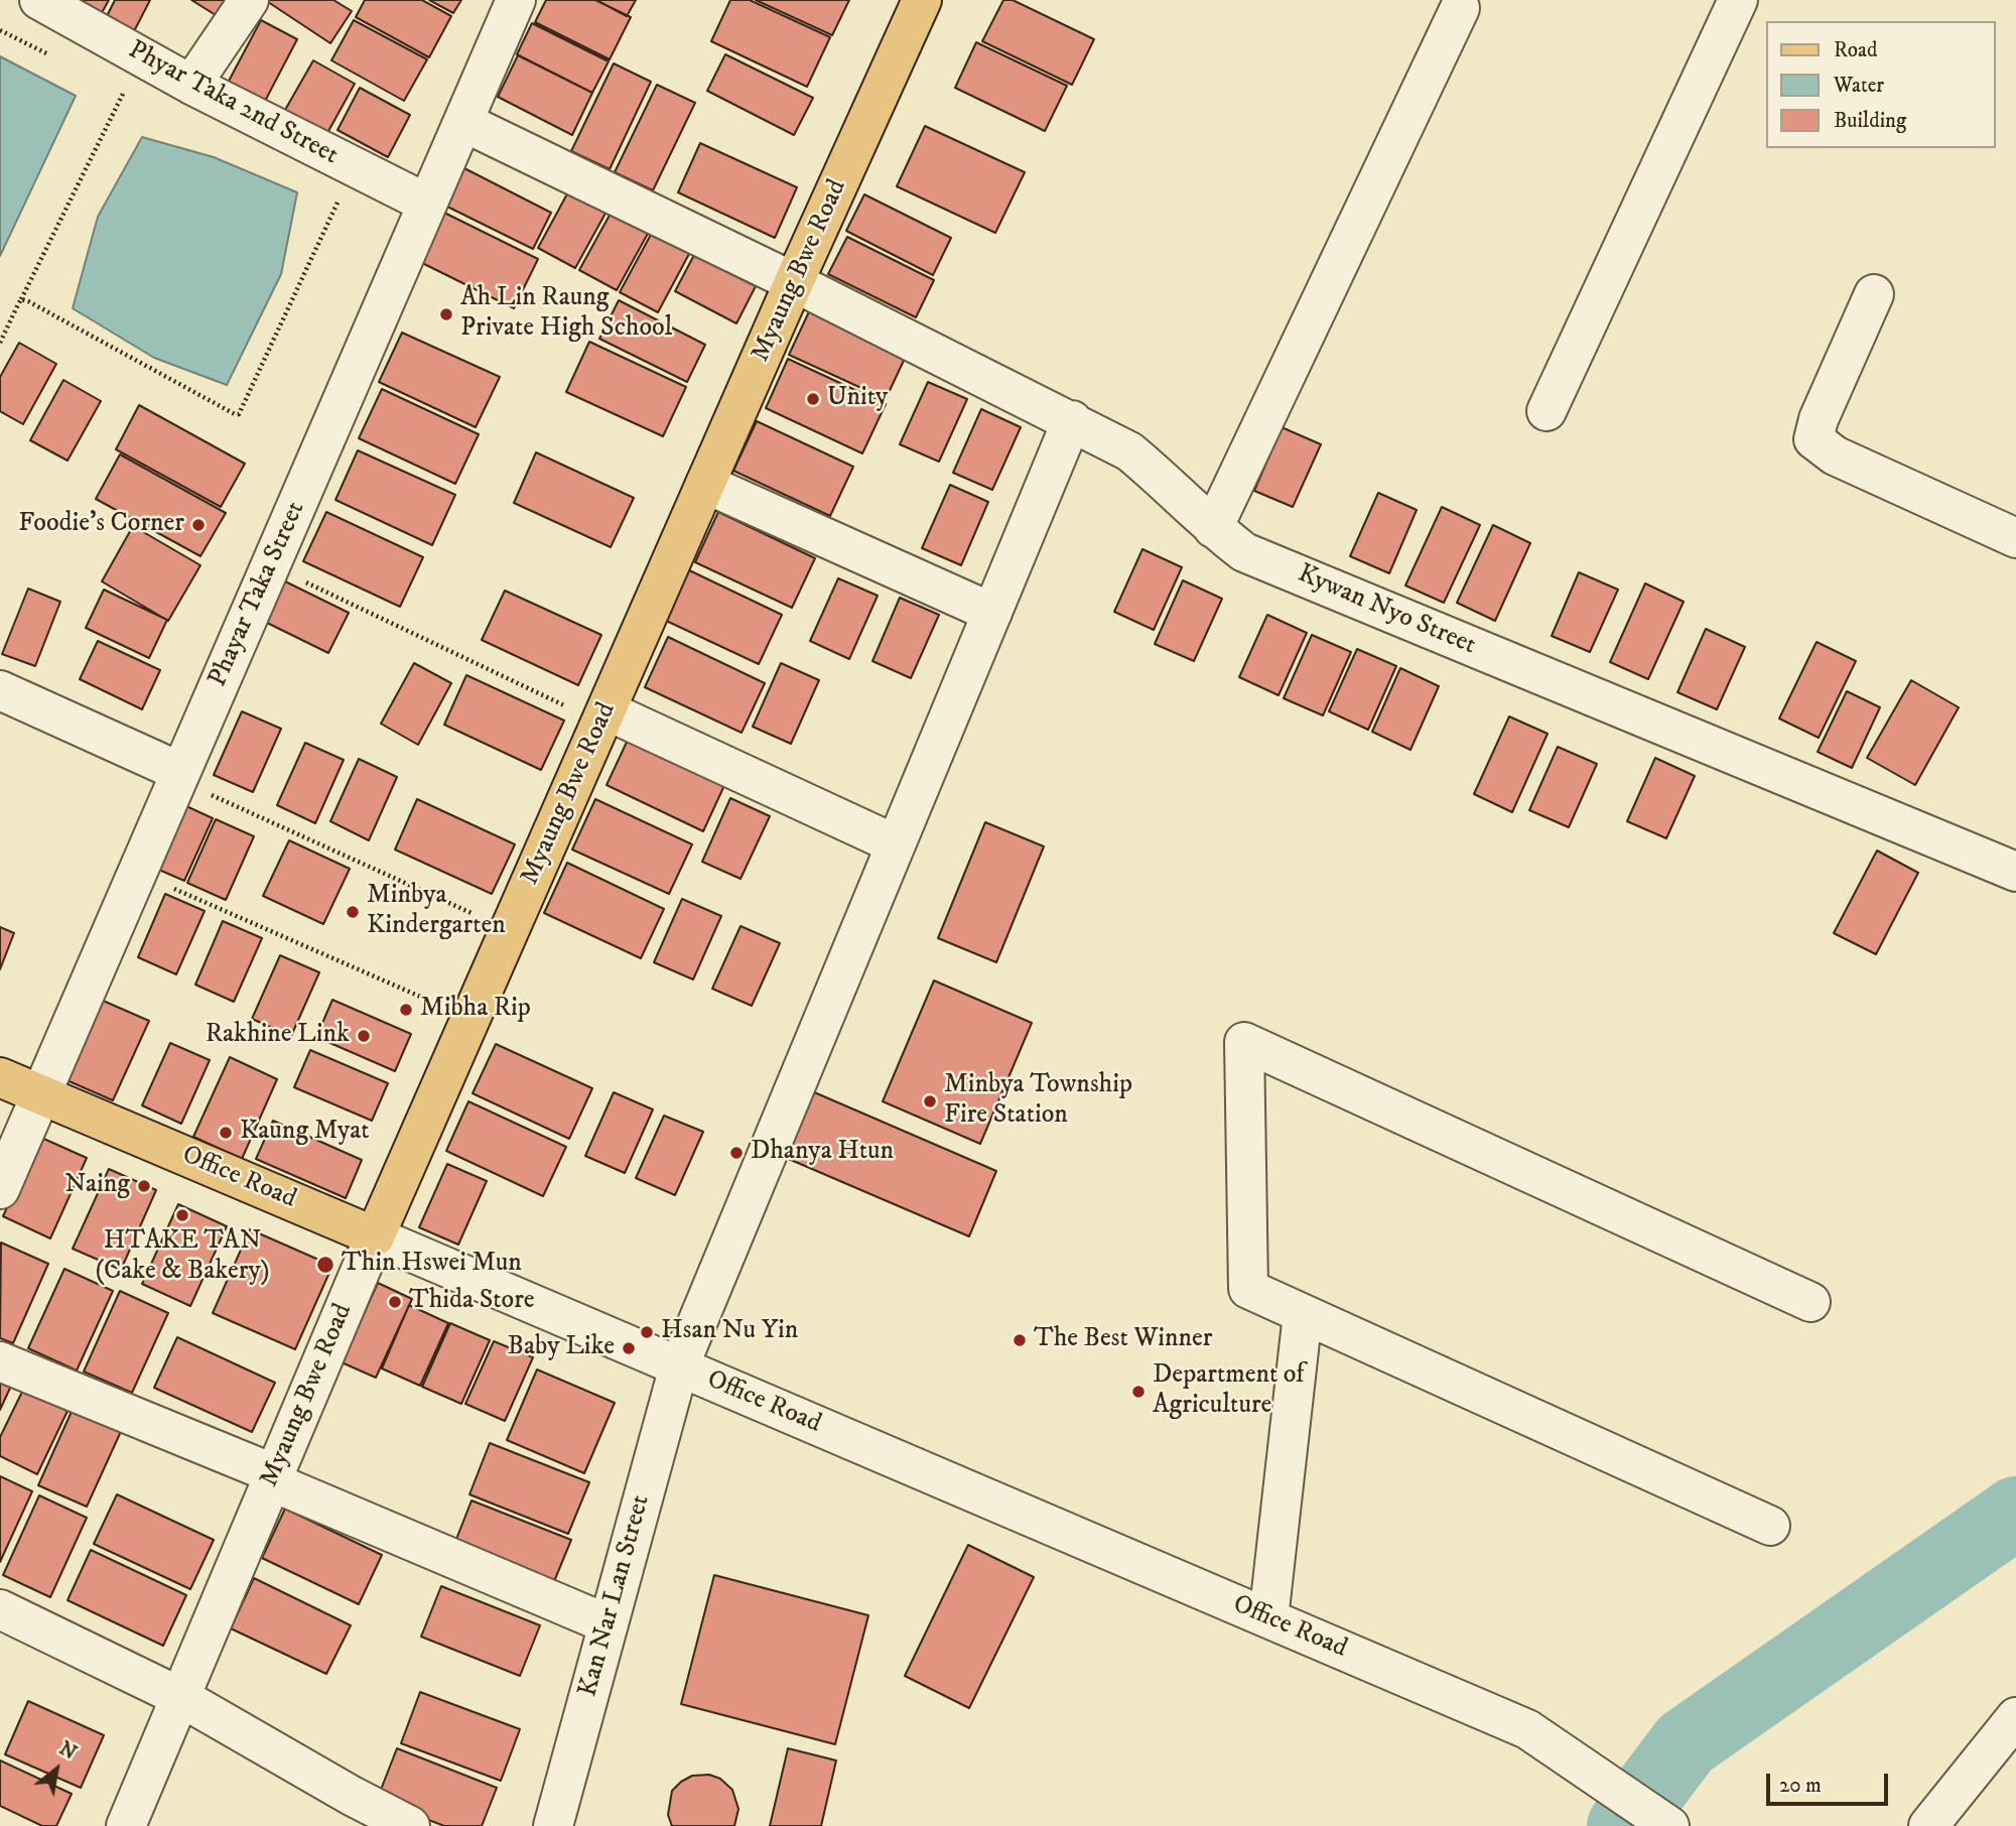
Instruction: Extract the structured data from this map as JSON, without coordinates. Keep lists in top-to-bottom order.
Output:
{
  "streets": {
    "main road": ["Myaung Bwe Road", "Office Road"],
    "street": [
      "Phyar Taka 2nd Street",
      "Phayar Taka Street",
      "Kywan Nyo Street",
      "Kan Nar Lan Street"
    ]
  },
  "crossings": [
    ["Phyar Taka 2nd Street", "Phayar Taka Street"],
    ["Myaung Bwe Road", "Kywan Nyo Street"],
    ["Myaung Bwe Road", "Office Road"],
    ["Phayar Taka Street", "Kywan Nyo Street"],
    ["Phayar Taka Street", "Office Road"],
    ["Kywan Nyo Street", "Kan Nar Lan Street"],
    ["Office Road", "Kan Nar Lan Street"]
  ],
  "places": [
    "Ah Lin Raung Private High School",
    "Unity",
    "Foodie's Corner",
    "Minbya Kindergarten",
    "Mibha Rip",
    "Rakhine Link",
    "Minbya Township Fire Station",
    "Kaung Myat",
    "Dhanya Htun",
    "Naing",
    "HTAKE TAN (Cake & Bakery)",
    "Thin Hswei Mun",
    "Thida Store",
    "Hsan Nu Yin",
    "The Best Winner",
    "Baby Like",
    "Department of Agriculture"
  ],
  "legend": ["Road", "Water", "Building"],
  "scale_bar": "20 m",
  "north": "top right"
}
